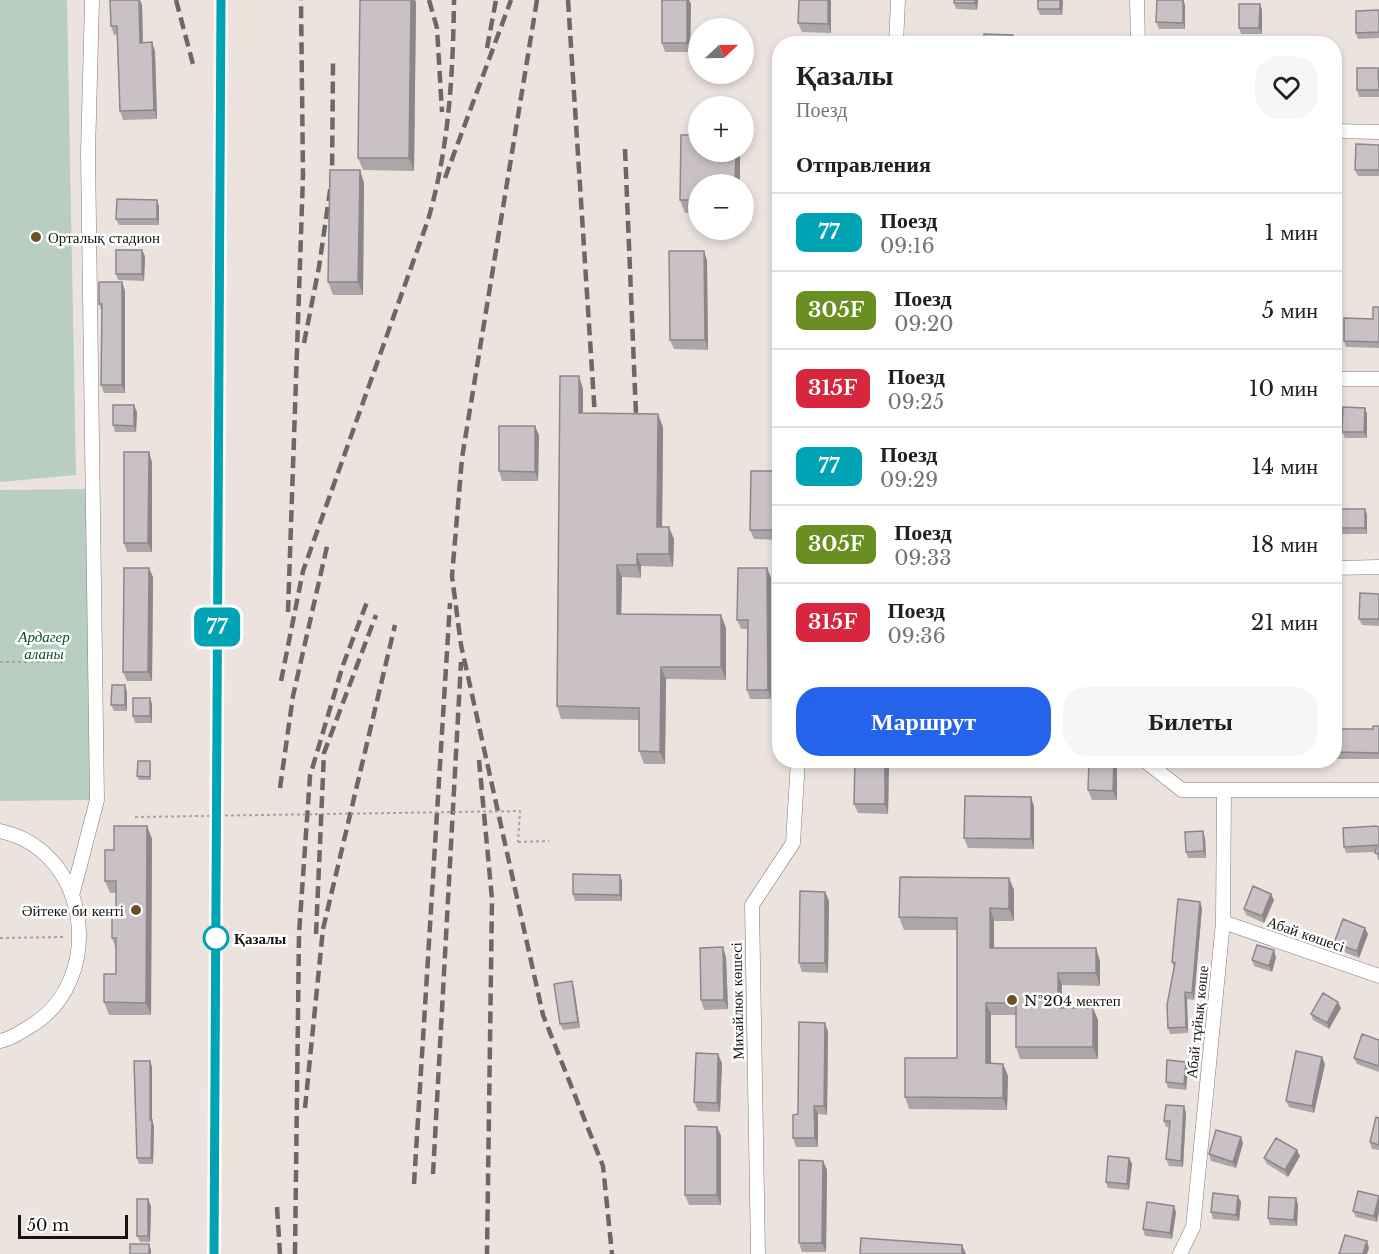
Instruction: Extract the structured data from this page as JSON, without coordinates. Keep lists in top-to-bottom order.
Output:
{
  "streets": {
    "street": ["Абай көшесі", "Михайлюк көшесі", "Абай тұйық көше"]
  },
  "crossings": [
    ["Абай көшесі", "Абай тұйық көше"]
  ],
  "parks": ["Ардагер аланы"],
  "places": [
    "Орталық стадион",
    "Әйтеке би кенті",
    "Қазалы",
    "№204 мектеп"
  ],
  "scale_bar": "50 m",
  "north": "right",
  "page": {
    "on_map": "77",
    "map_buttons": ["+", "−"],
    "heading": [
      ["Қазалы", "Поезд"],
      "Отправления"
    ],
    "list": [
      {
        "mark": "77",
        "name": "Поезд",
        "note": "09:16",
        "value": "1 мин"
      },
      {
        "mark": "305F",
        "name": "Поезд",
        "note": "09:20",
        "value": "5 мин"
      },
      {
        "mark": "315F",
        "name": "Поезд",
        "note": "09:25",
        "value": "10 мин"
      },
      {
        "mark": "77",
        "name": "Поезд",
        "note": "09:29",
        "value": "14 мин"
      },
      {
        "mark": "305F",
        "name": "Поезд",
        "note": "09:33",
        "value": "18 мин"
      },
      {
        "mark": "315F",
        "name": "Поезд",
        "note": "09:36",
        "value": "21 мин"
      }
    ],
    "buttons": ["Маршрут", "Билеты"],
    "scale": "50 m"
  }
}
